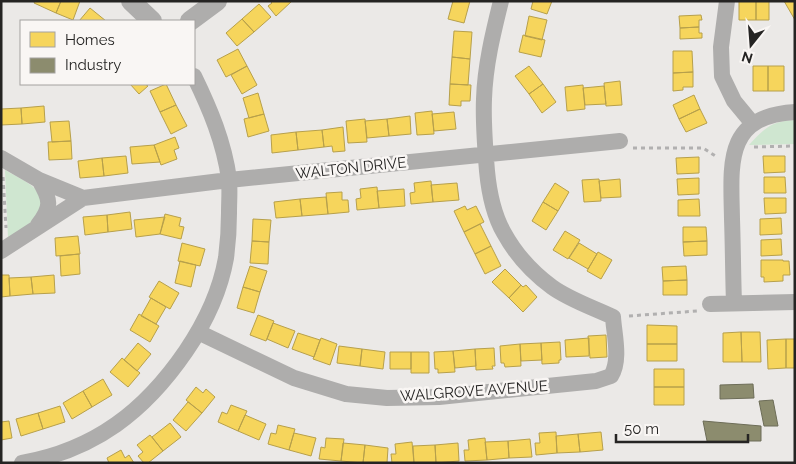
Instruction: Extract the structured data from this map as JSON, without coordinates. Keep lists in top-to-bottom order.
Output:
{
  "streets": {
    "street": ["WALTON DRIVE", "WALGROVE AVENUE"]
  },
  "legend": ["Homes", "Industry"],
  "scale_bar": "50 m",
  "north": "bottom"
}
